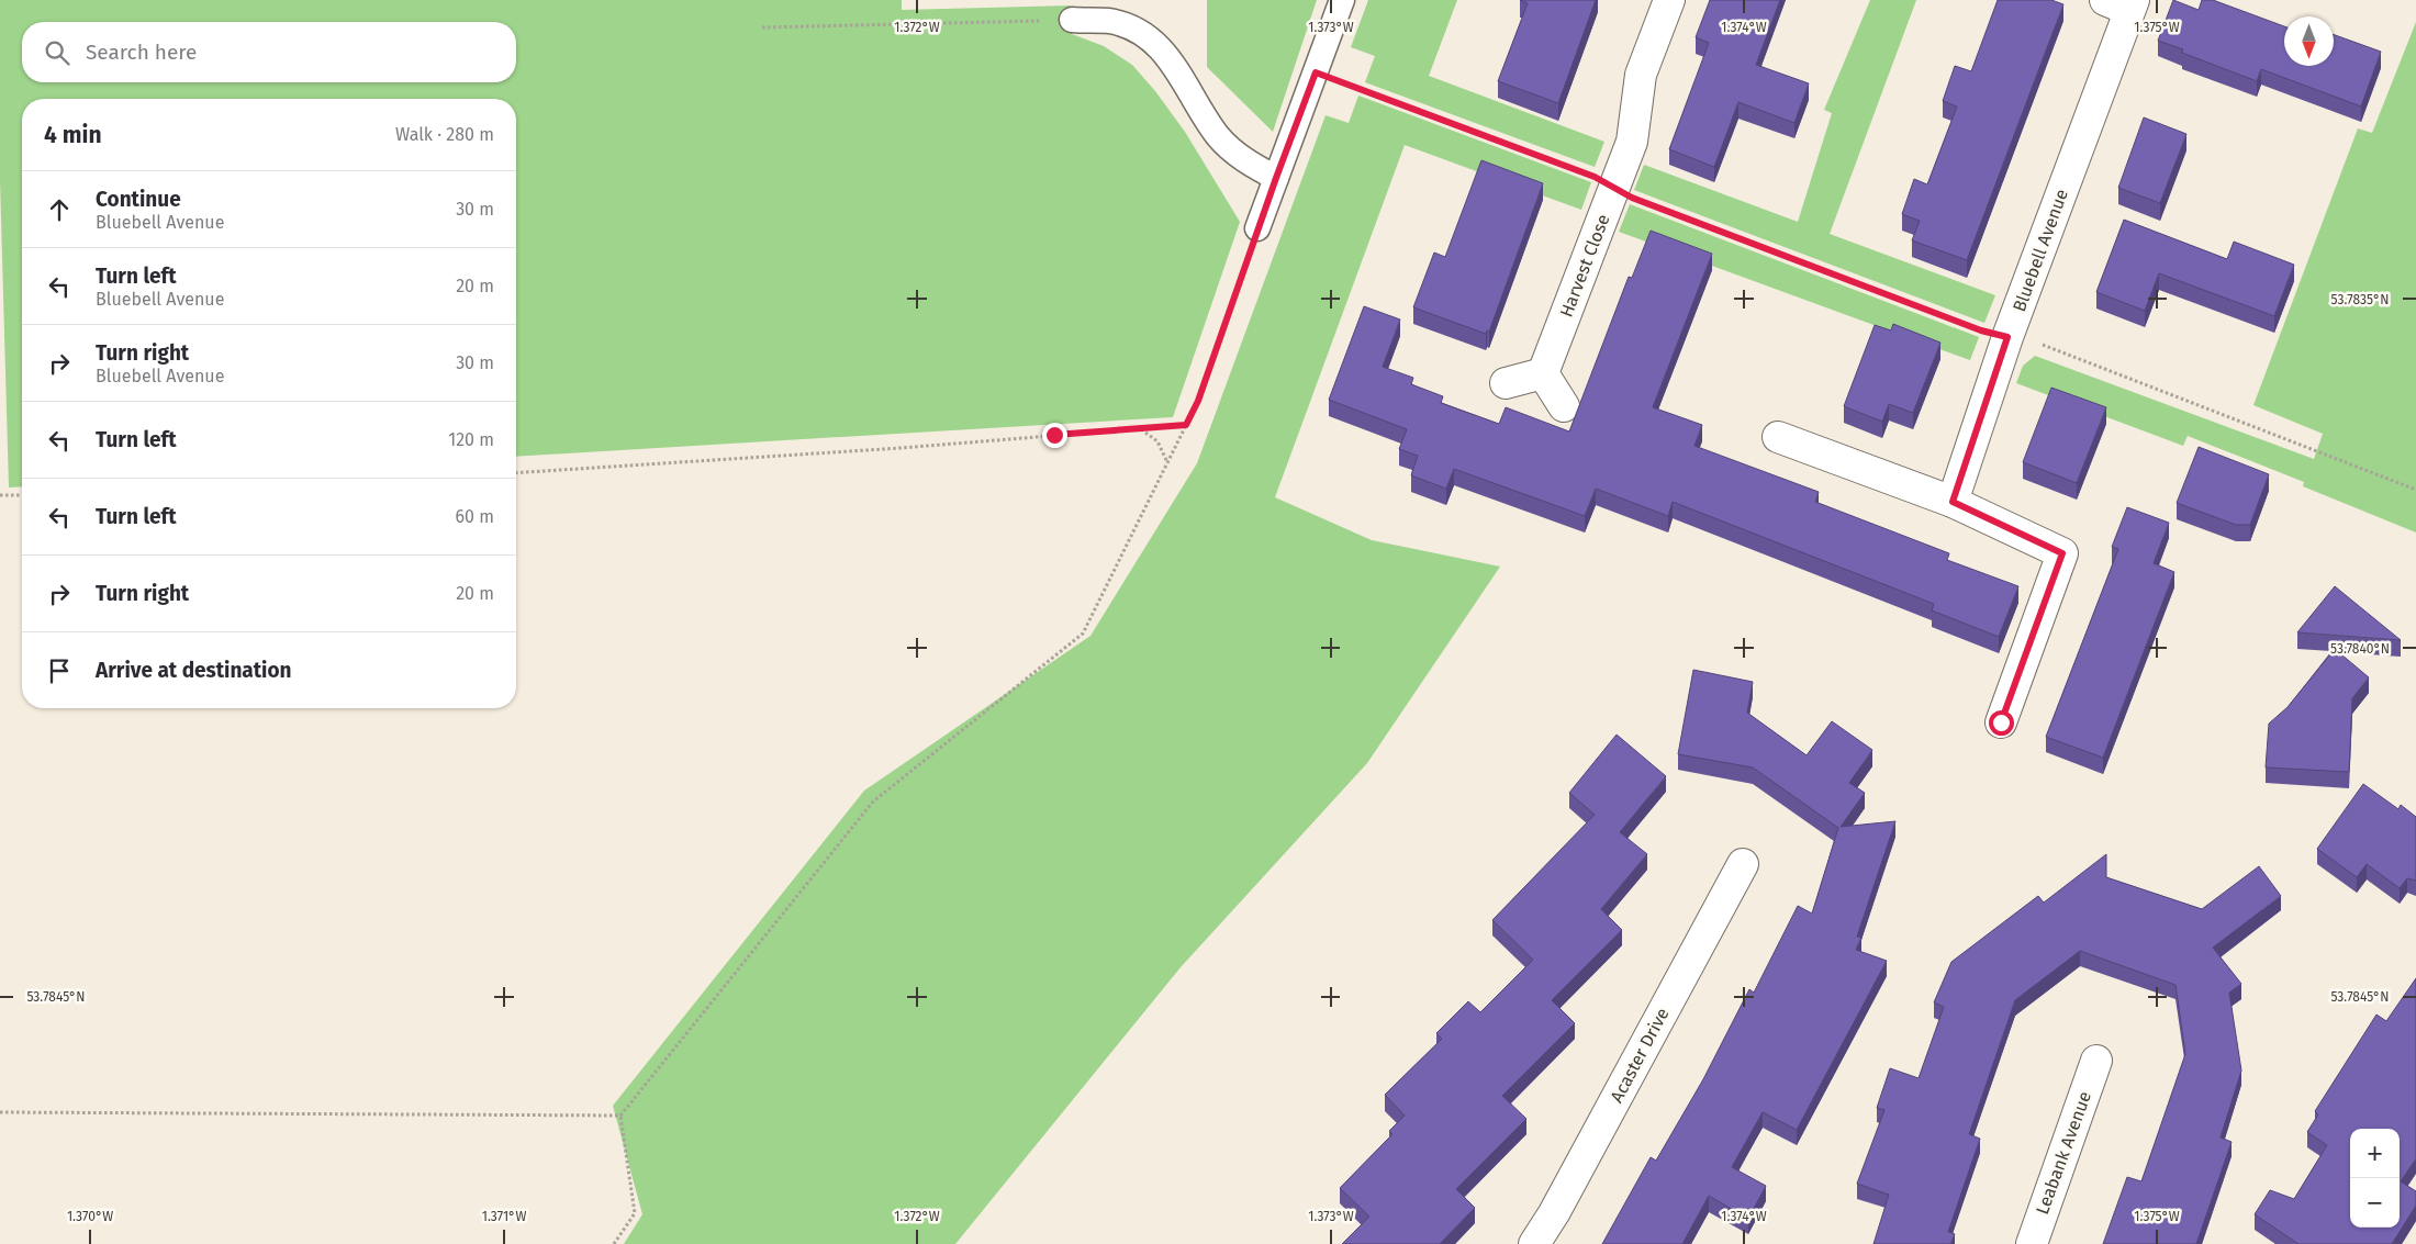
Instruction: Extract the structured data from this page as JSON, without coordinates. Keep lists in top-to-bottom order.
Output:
{
  "streets": {
    "street": [
      "Bluebell Avenue",
      "Harvest Close",
      "Acaster Drive",
      "Leabank Avenue"
    ]
  },
  "north": "bottom",
  "page": {
    "search": "Search here",
    "heading": ["4 min", "Walk · 280 m"],
    "list": [
      ["Continue", "Bluebell Avenue", "30 m"],
      ["Turn left", "Bluebell Avenue", "20 m"],
      ["Turn right", "Bluebell Avenue", "30 m"],
      ["Turn left", "120 m"],
      ["Turn left", "60 m"],
      ["Turn right", "20 m"],
      "Arrive at destination"
    ],
    "map_buttons": ["+", "−"]
  },
  "coordinates": [
    "1.372°W",
    "1.373°W",
    "1.374°W",
    "1.375°W",
    "53.7835°N",
    "53.7840°N",
    "53.7845°N",
    "1.370°W",
    "1.371°W"
  ]
}
